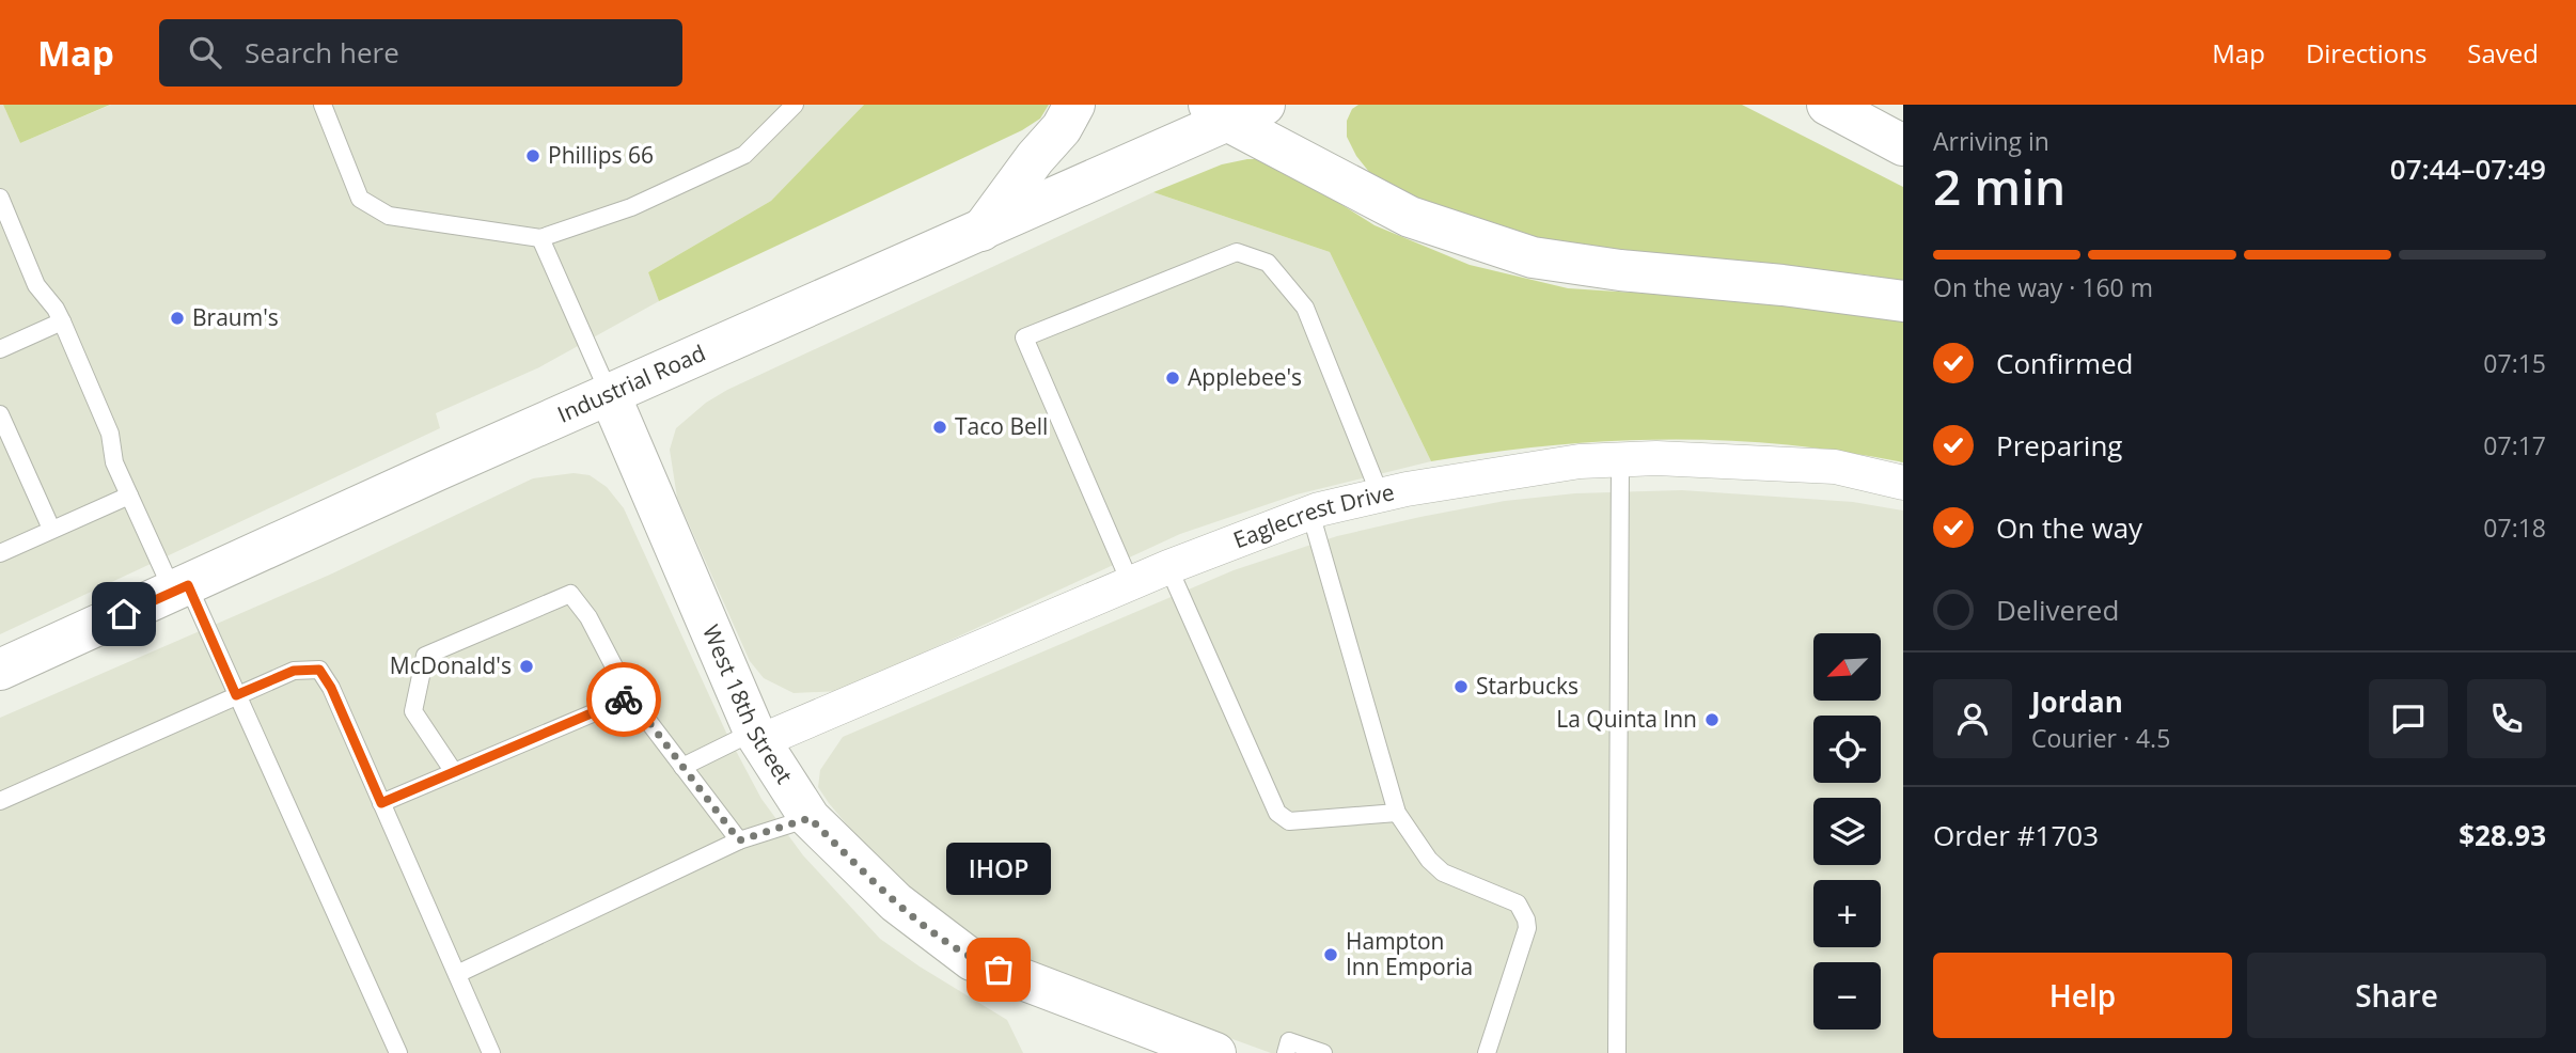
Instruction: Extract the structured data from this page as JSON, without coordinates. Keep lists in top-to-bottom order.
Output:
{
  "streets": {
    "main road": ["Industrial Road", "West 18th Street"],
    "street": ["Eaglecrest Drive"]
  },
  "crossings": [
    ["Industrial Road", "West 18th Street"],
    ["Eaglecrest Drive", "West 18th Street"]
  ],
  "places": [
    "Phillips 66",
    "Braum's",
    "Applebee's",
    "Taco Bell",
    "McDonald's",
    "Starbucks",
    "La Quinta Inn",
    "Hampton Inn Emporia",
    "IHOP"
  ],
  "north": "bottom left",
  "page": {
    "header": "Map",
    "search": "Search here",
    "nav": ["Map", "Directions", "Saved"],
    "heading": ["2 min", "Arriving in", "07:44–07:49"],
    "panel": [
      "Jordan",
      "Courier · 4.5",
      "Order #1703",
      "$28.93"
    ],
    "bar": "On the way · 160 m",
    "list": [
      ["Confirmed", "07:15"],
      ["Preparing", "07:17"],
      ["On the way", "07:18"],
      "Delivered"
    ],
    "map_buttons": ["+", "−"],
    "bubble": "IHOP",
    "buttons": ["Help", "Share"]
  }
}
